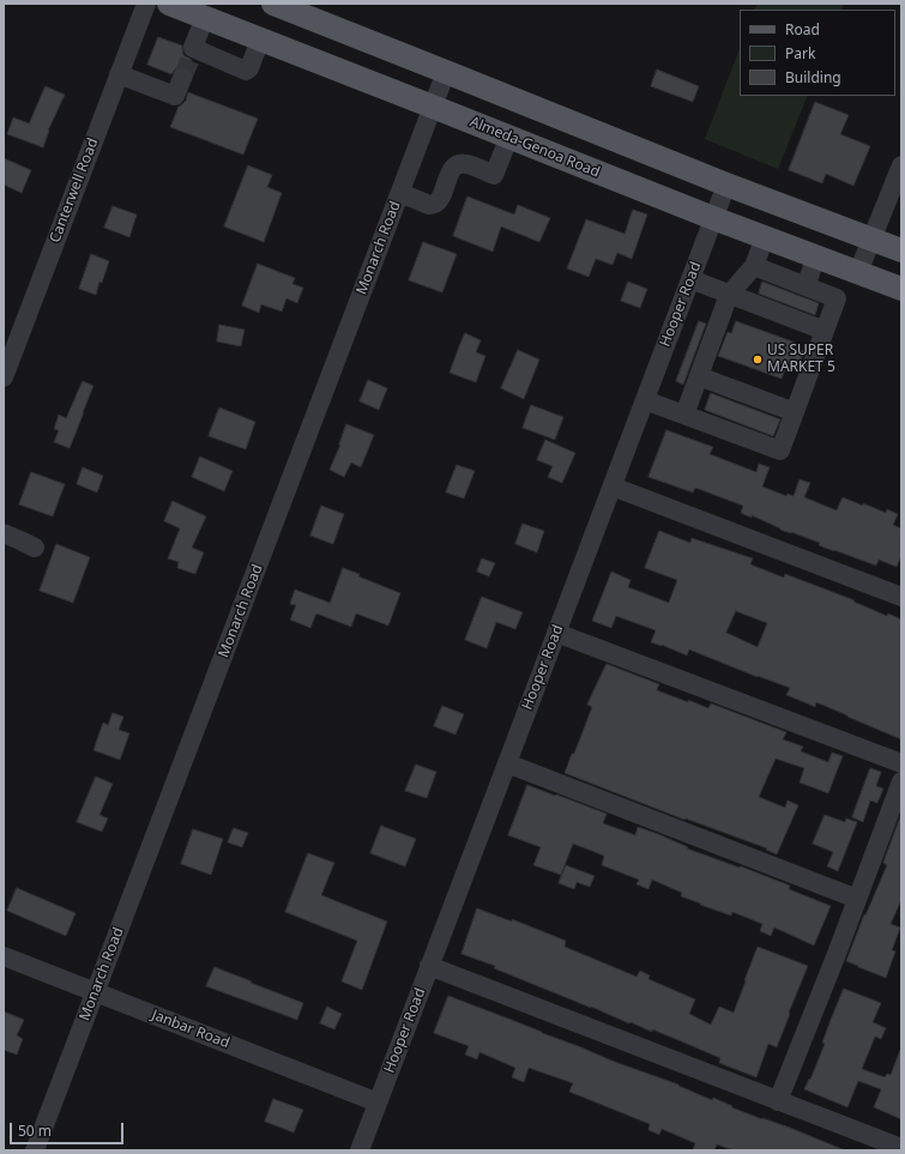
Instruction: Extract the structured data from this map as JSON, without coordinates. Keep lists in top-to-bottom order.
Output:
{
  "streets": {
    "main road": ["Almeda-Genoa Road"],
    "street": [
      "Canterwell Road",
      "Monarch Road",
      "Hooper Road",
      "Janbar Road"
    ]
  },
  "crossings": [
    ["Almeda-Genoa Road", "Monarch Road"],
    ["Almeda-Genoa Road", "Hooper Road"],
    ["Monarch Road", "Janbar Road"],
    ["Hooper Road", "Janbar Road"]
  ],
  "places": ["US SUPER MARKET 5"],
  "legend": ["Road", "Park", "Building"],
  "scale_bar": "50 m"
}
